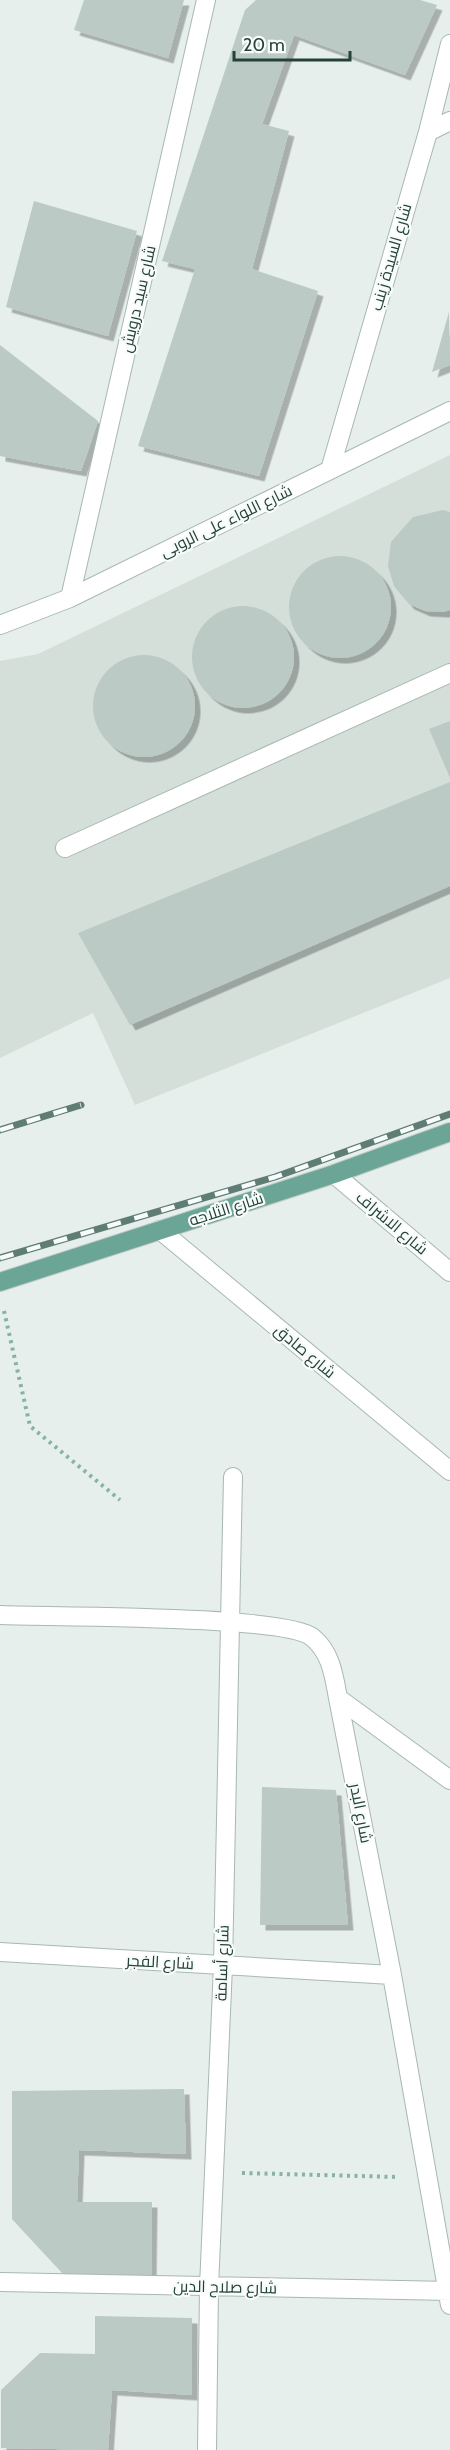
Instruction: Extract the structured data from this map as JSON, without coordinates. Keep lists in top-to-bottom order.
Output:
{
  "streets": {
    "main road": ["شارع الثلاجه"],
    "street": [
      "شارع السيدة زينب",
      "شارع سيد درويش",
      "شارع اللواء على الروبى",
      "شارع الاشراف",
      "شارع صادق",
      "شارع البدر",
      "شارع الفجر",
      "شارع أسامة",
      "شارع صلاح الدين"
    ]
  },
  "crossings": [
    ["شارع السيدة زينب", "شارع اللواء على الروبى"],
    ["شارع سيد درويش", "شارع اللواء على الروبى"],
    ["شارع الثلاجه", "شارع الاشراف"],
    ["شارع الثلاجه", "شارع صادق"],
    ["شارع البدر", "شارع الفجر"],
    ["شارع البدر", "شارع أسامة"],
    ["شارع البدر", "شارع صلاح الدين"],
    ["شارع الفجر", "شارع أسامة"],
    ["شارع أسامة", "شارع صلاح الدين"]
  ],
  "scale_bar": "20 m"
}
